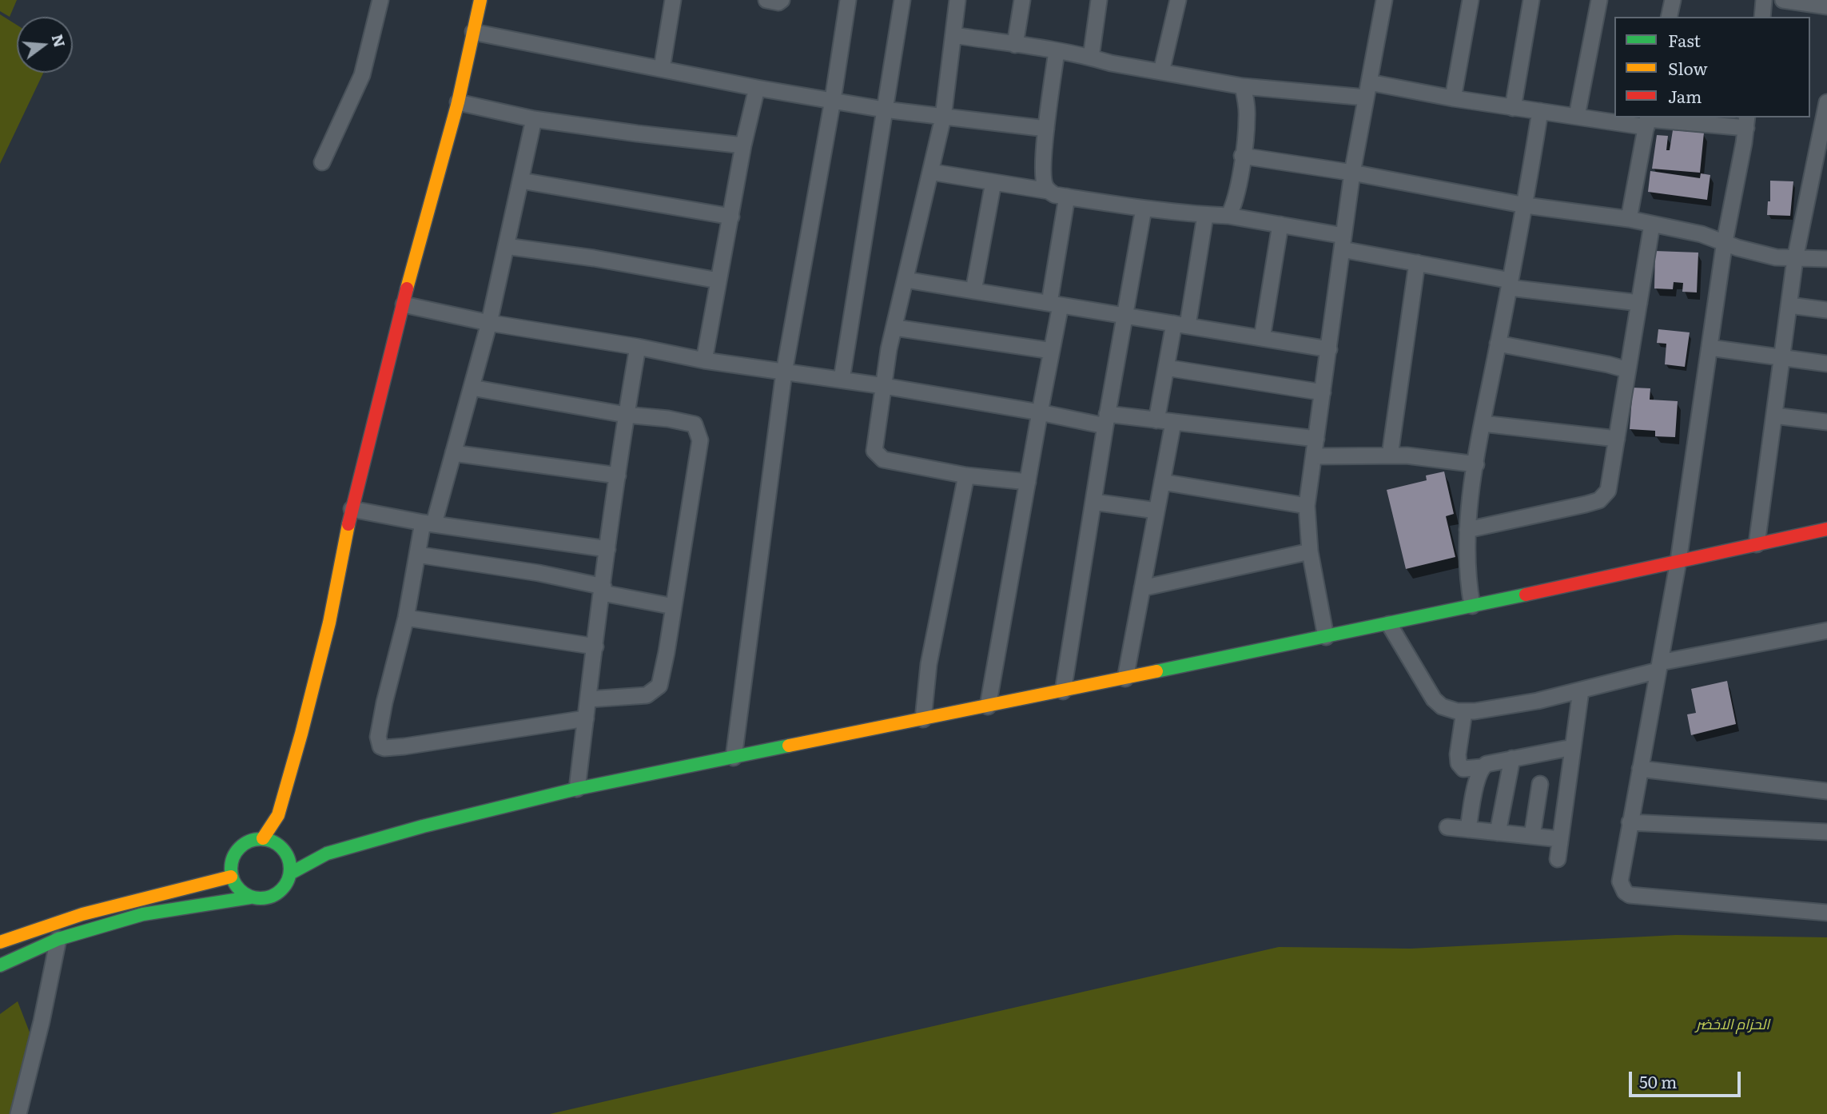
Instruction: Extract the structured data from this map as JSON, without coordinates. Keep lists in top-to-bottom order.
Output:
{
  "parks": ["الحزام الاخضر"],
  "legend": ["Fast", "Slow", "Jam"],
  "scale_bar": "50 m",
  "north": "right"
}
